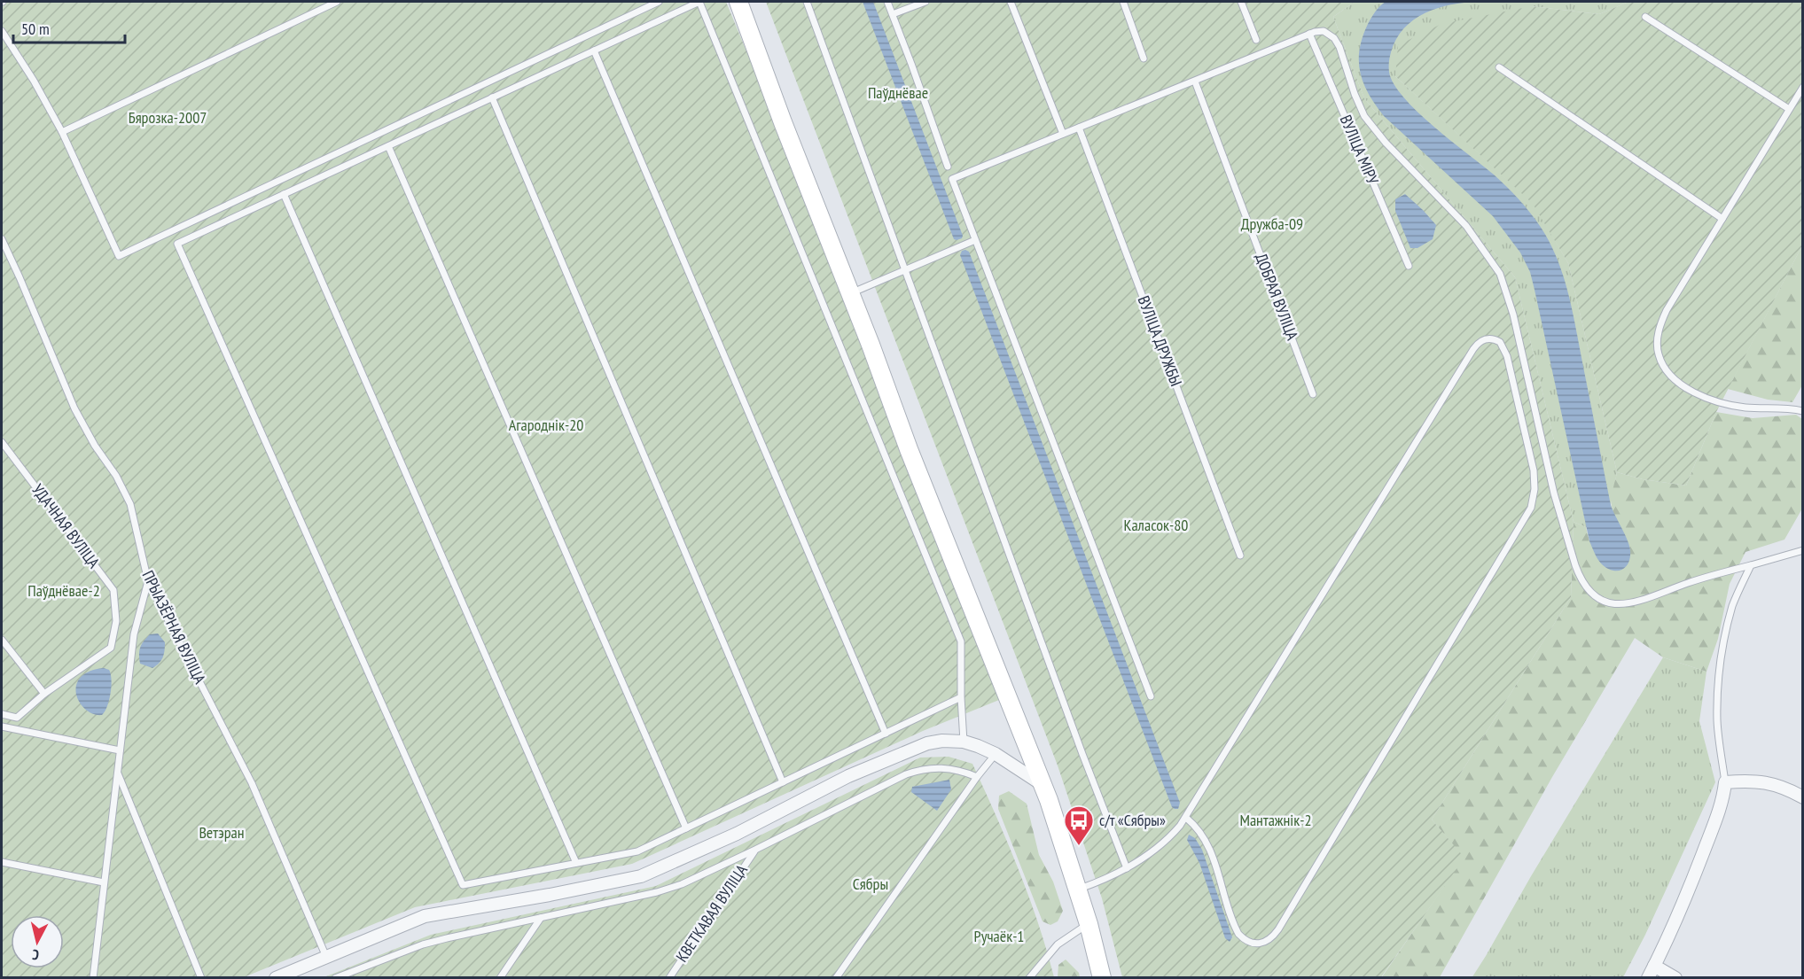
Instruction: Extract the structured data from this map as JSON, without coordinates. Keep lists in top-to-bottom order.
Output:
{
  "streets": {
    "lane": [
      "ВУЛІЦА МІРУ",
      "ДОБРАЯ ВУЛІЦА",
      "ВУЛІЦА ДРУЖБЫ",
      "УДАЧНАЯ ВУЛІЦА",
      "ПРЫАЗЁРНАЯ ВУЛІЦА",
      "КВЕТКАВАЯ ВУЛІЦА"
    ]
  },
  "parks": [
    "Паўднёвае",
    "Бярозка-2007",
    "Дружба-09",
    "Агароднік-20",
    "Каласок-80",
    "Паўднёвае-2",
    "Мантажнік-2",
    "Ветэран",
    "Сябры",
    "Ручаёк-1"
  ],
  "places": {
    "bus stop": ["с/т «Сябры»"]
  },
  "scale_bar": "50 m",
  "north": "bottom"
}
